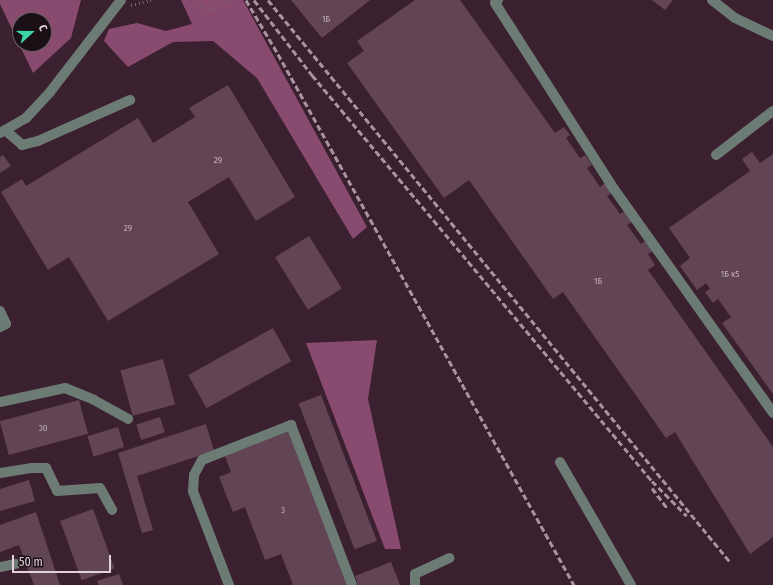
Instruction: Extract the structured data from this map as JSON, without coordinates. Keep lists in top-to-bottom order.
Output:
{
  "house_numbers": [
    "1Б",
    "29",
    "29",
    "1Б к5",
    "1Б",
    "30",
    "3"
  ],
  "scale_bar": "50 m",
  "north": "right"
}
